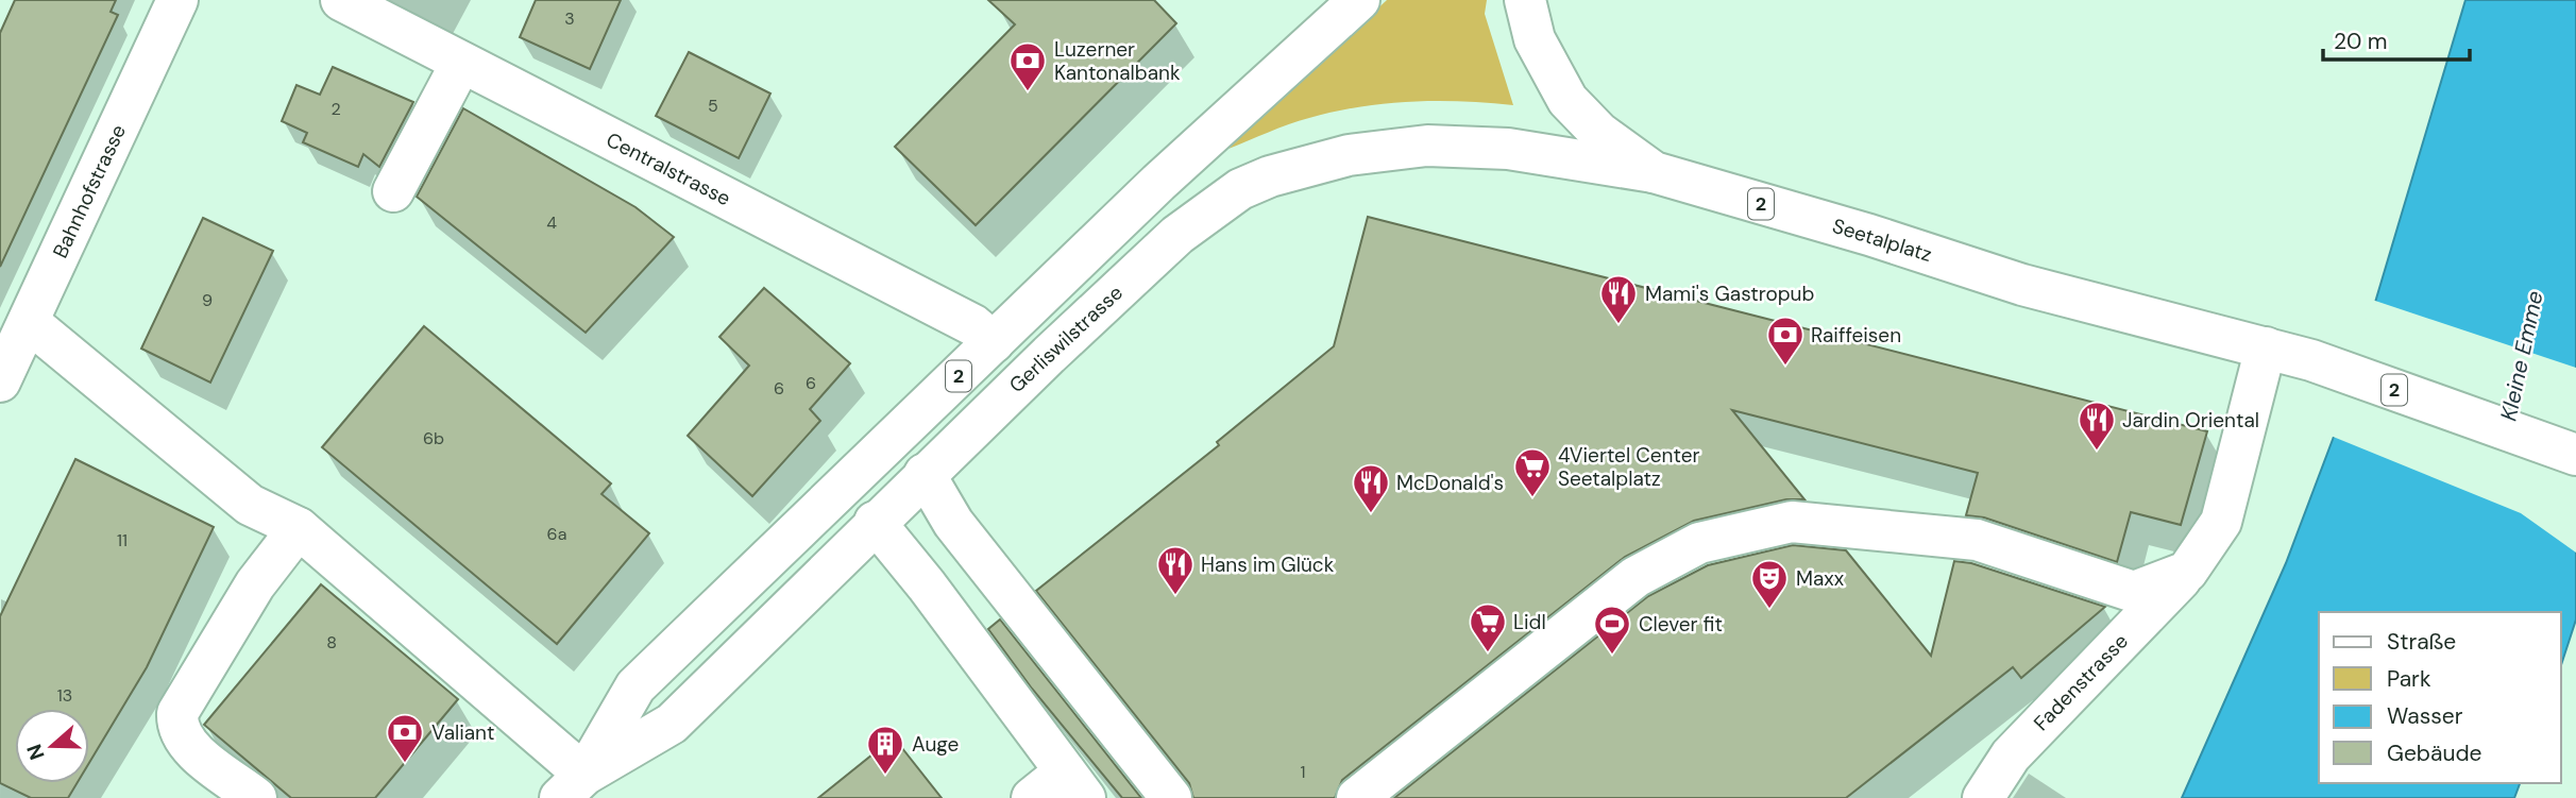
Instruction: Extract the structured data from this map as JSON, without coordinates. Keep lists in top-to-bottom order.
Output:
{
  "streets": {
    "main road": [
      "Centralstrasse",
      "Bahnhofstrasse",
      "2",
      "Seetalplatz",
      "Gerliswilstrasse",
      "Fadenstrasse"
    ]
  },
  "crossings": [
    ["Centralstrasse", "2"],
    ["2", "Gerliswilstrasse"],
    ["Seetalplatz", "Gerliswilstrasse"],
    ["Seetalplatz", "Fadenstrasse"]
  ],
  "water": ["Kleine Emme"],
  "places": {
    "bank": ["Luzerner Kantonalbank", "Raiffeisen", "Valiant"],
    "restaurant": [
      "Mami's Gastropub",
      "Jardin Oriental",
      "McDonald's",
      "Hans im Glück"
    ],
    "supermarket": ["4Viertel Center Seetalplatz", "Lidl"],
    "theatre": ["Maxx"],
    "sports": ["Clever fit"],
    "building": ["Auge"]
  },
  "house_numbers": [
    "3",
    "5",
    "2",
    "4",
    "9",
    "6",
    "6",
    "6b",
    "6a",
    "11",
    "8",
    "13",
    "1"
  ],
  "legend": [
    "Straße",
    "Park",
    "Wasser",
    "Gebäude"
  ],
  "scale_bar": "20 m",
  "north": "left"
}
